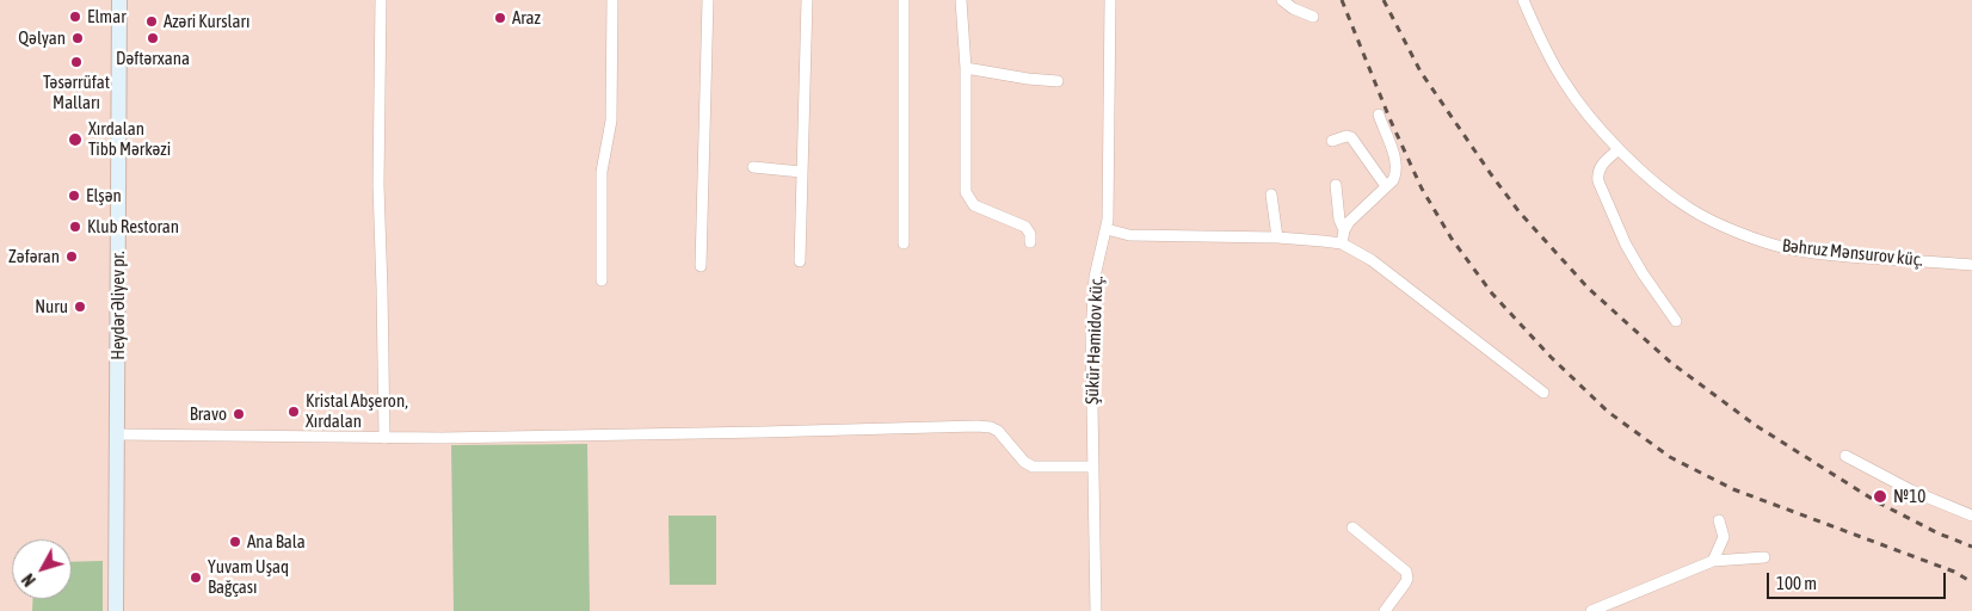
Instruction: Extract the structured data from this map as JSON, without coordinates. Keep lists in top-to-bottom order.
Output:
{
  "streets": {
    "main road": ["Heydər Əliyev pr."],
    "street": ["Bəhruz Mənsurov küç.", "Şükür Həmidov küç."]
  },
  "places": [
    "Elmar",
    "Araz",
    "Azəri Kursları",
    "Qəlyan",
    "Dəftərxana",
    "Təsərrüfat Malları",
    "Xırdalan Tibb Mərkəzi",
    "Elşən",
    "Klub Restoran",
    "Zəfəran",
    "Nuru",
    "Kristal Abşeron, Xırdalan",
    "Bravo",
    "№10",
    "Ana Bala",
    "Yuvam Uşaq Bağçası"
  ],
  "scale_bar": "100 m",
  "north": "bottom left"
}
